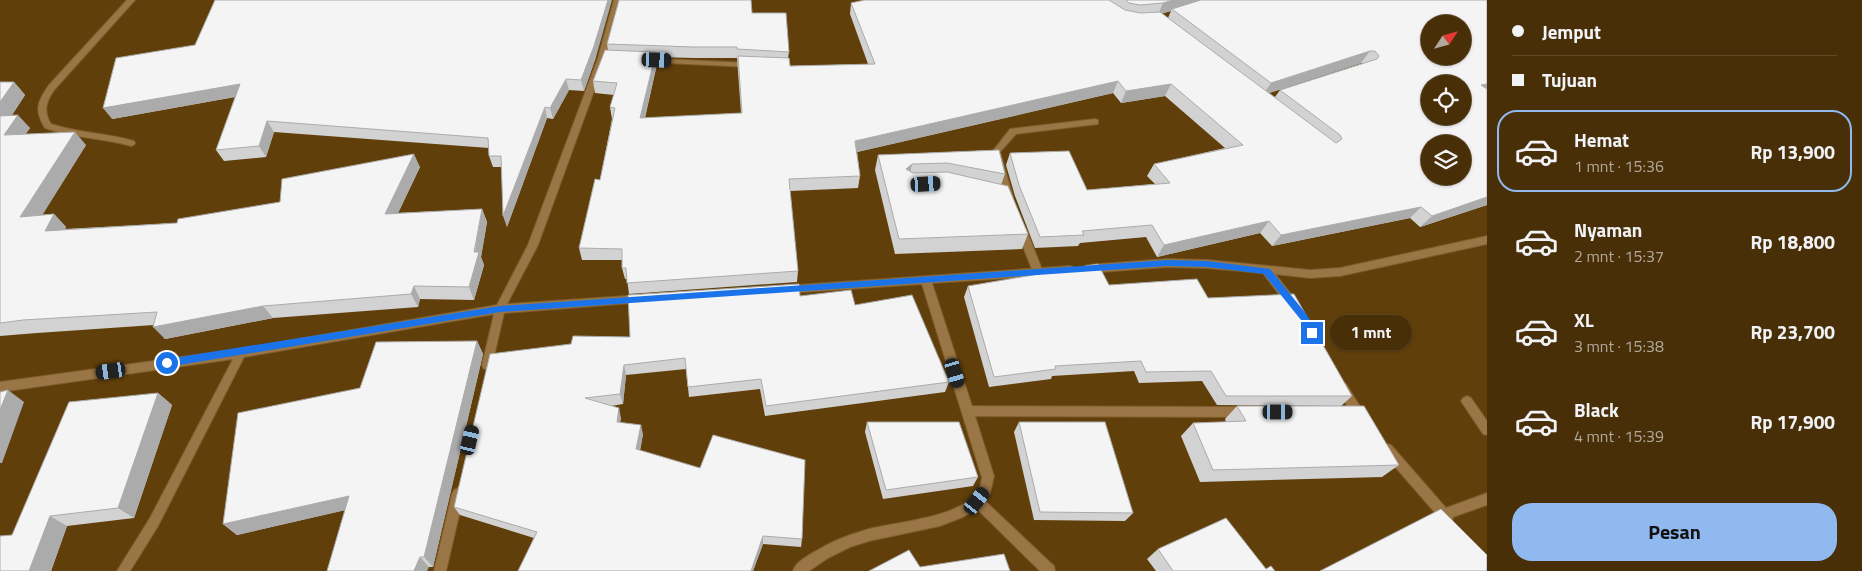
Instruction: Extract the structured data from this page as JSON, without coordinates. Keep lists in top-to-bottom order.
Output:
{
  "north": "top right",
  "page": {
    "banner": ["Jemput", "Tujuan"],
    "list": [
      {
        "name": "Hemat",
        "note": "1 mnt · 15:36",
        "value": "Rp 13,900"
      },
      {
        "name": "Nyaman",
        "note": "2 mnt · 15:37",
        "value": "Rp 18,800"
      },
      {
        "name": "XL",
        "note": "3 mnt · 15:38",
        "value": "Rp 23,700"
      },
      {
        "name": "Black",
        "note": "4 mnt · 15:39",
        "value": "Rp 17,900"
      }
    ],
    "bubble": "1 mnt",
    "buttons": "Pesan"
  }
}
